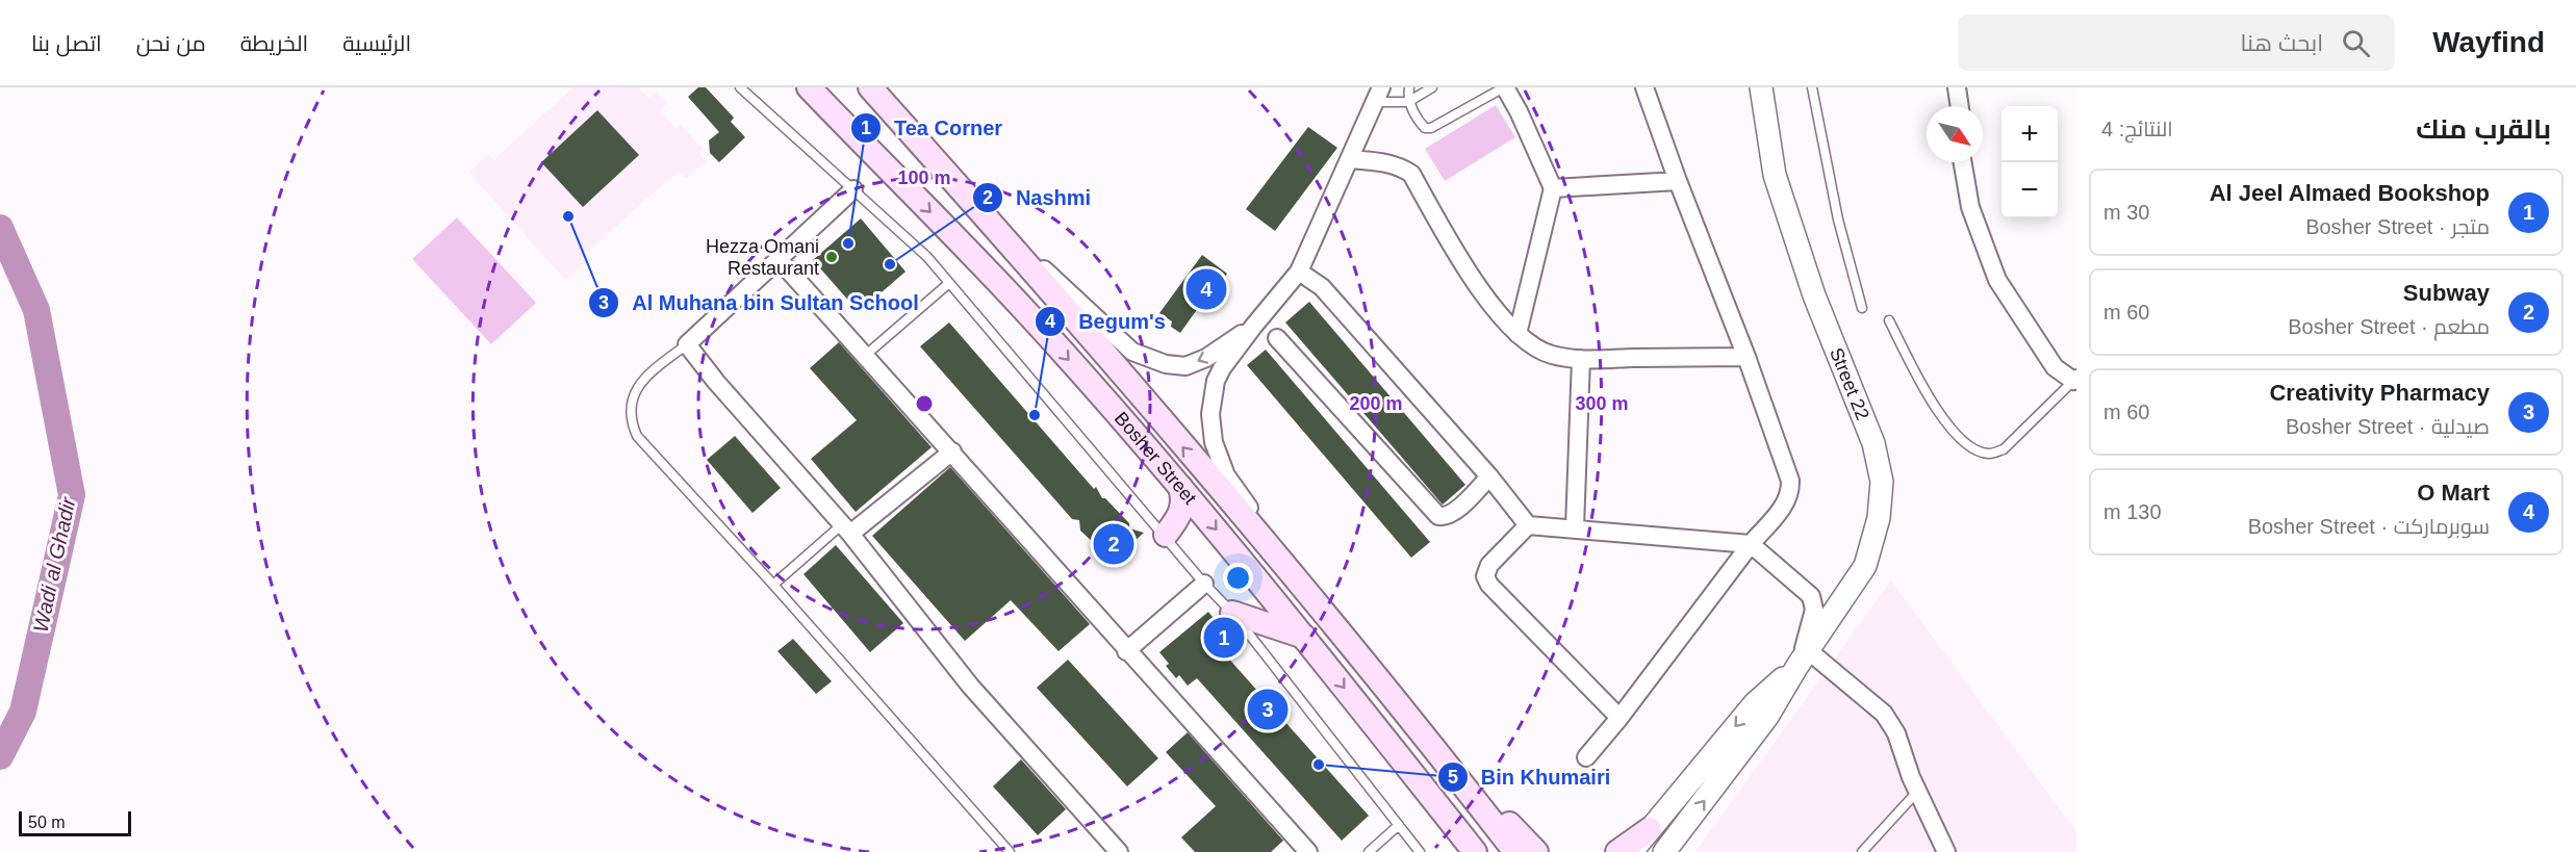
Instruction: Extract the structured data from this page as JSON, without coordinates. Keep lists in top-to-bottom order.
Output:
{
  "streets": {
    "main road": ["Bosher Street"],
    "street": ["Street 22"]
  },
  "water": ["Wadi al Ghadir"],
  "places": [
    "Al Muhana bin Sultan School",
    "Tea Corner",
    "Hezza Omani Restaurant",
    "Nashmi",
    "Begum's",
    "Bin Khumairi"
  ],
  "scale_bar": "50 m",
  "north": "bottom right",
  "page": {
    "header": "Wayfind",
    "search": "ابحث هنا",
    "nav": [
      "الرئيسية",
      "الخريطة",
      "من نحن",
      "اتصل بنا"
    ],
    "heading": ["بالقرب منك", "النتائج: 4"],
    "map_buttons": ["+", "−"],
    "list": [
      {
        "mark": "1",
        "name": "Al Jeel Almaed Bookshop",
        "note": "متجر · Bosher Street",
        "value": "30 m"
      },
      {
        "mark": "2",
        "name": "Subway",
        "note": "مطعم · Bosher Street",
        "value": "60 m"
      },
      {
        "mark": "3",
        "name": "Creativity Pharmacy",
        "note": "صيدلية · Bosher Street",
        "value": "60 m"
      },
      {
        "mark": "4",
        "name": "O Mart",
        "note": "سوبرماركت · Bosher Street",
        "value": "130 m"
      }
    ],
    "pins": [
      "4",
      "2",
      "1",
      "3"
    ],
    "scale": "50 m"
  },
  "rings": ["100 m", "200 m", "300 m"]
}
